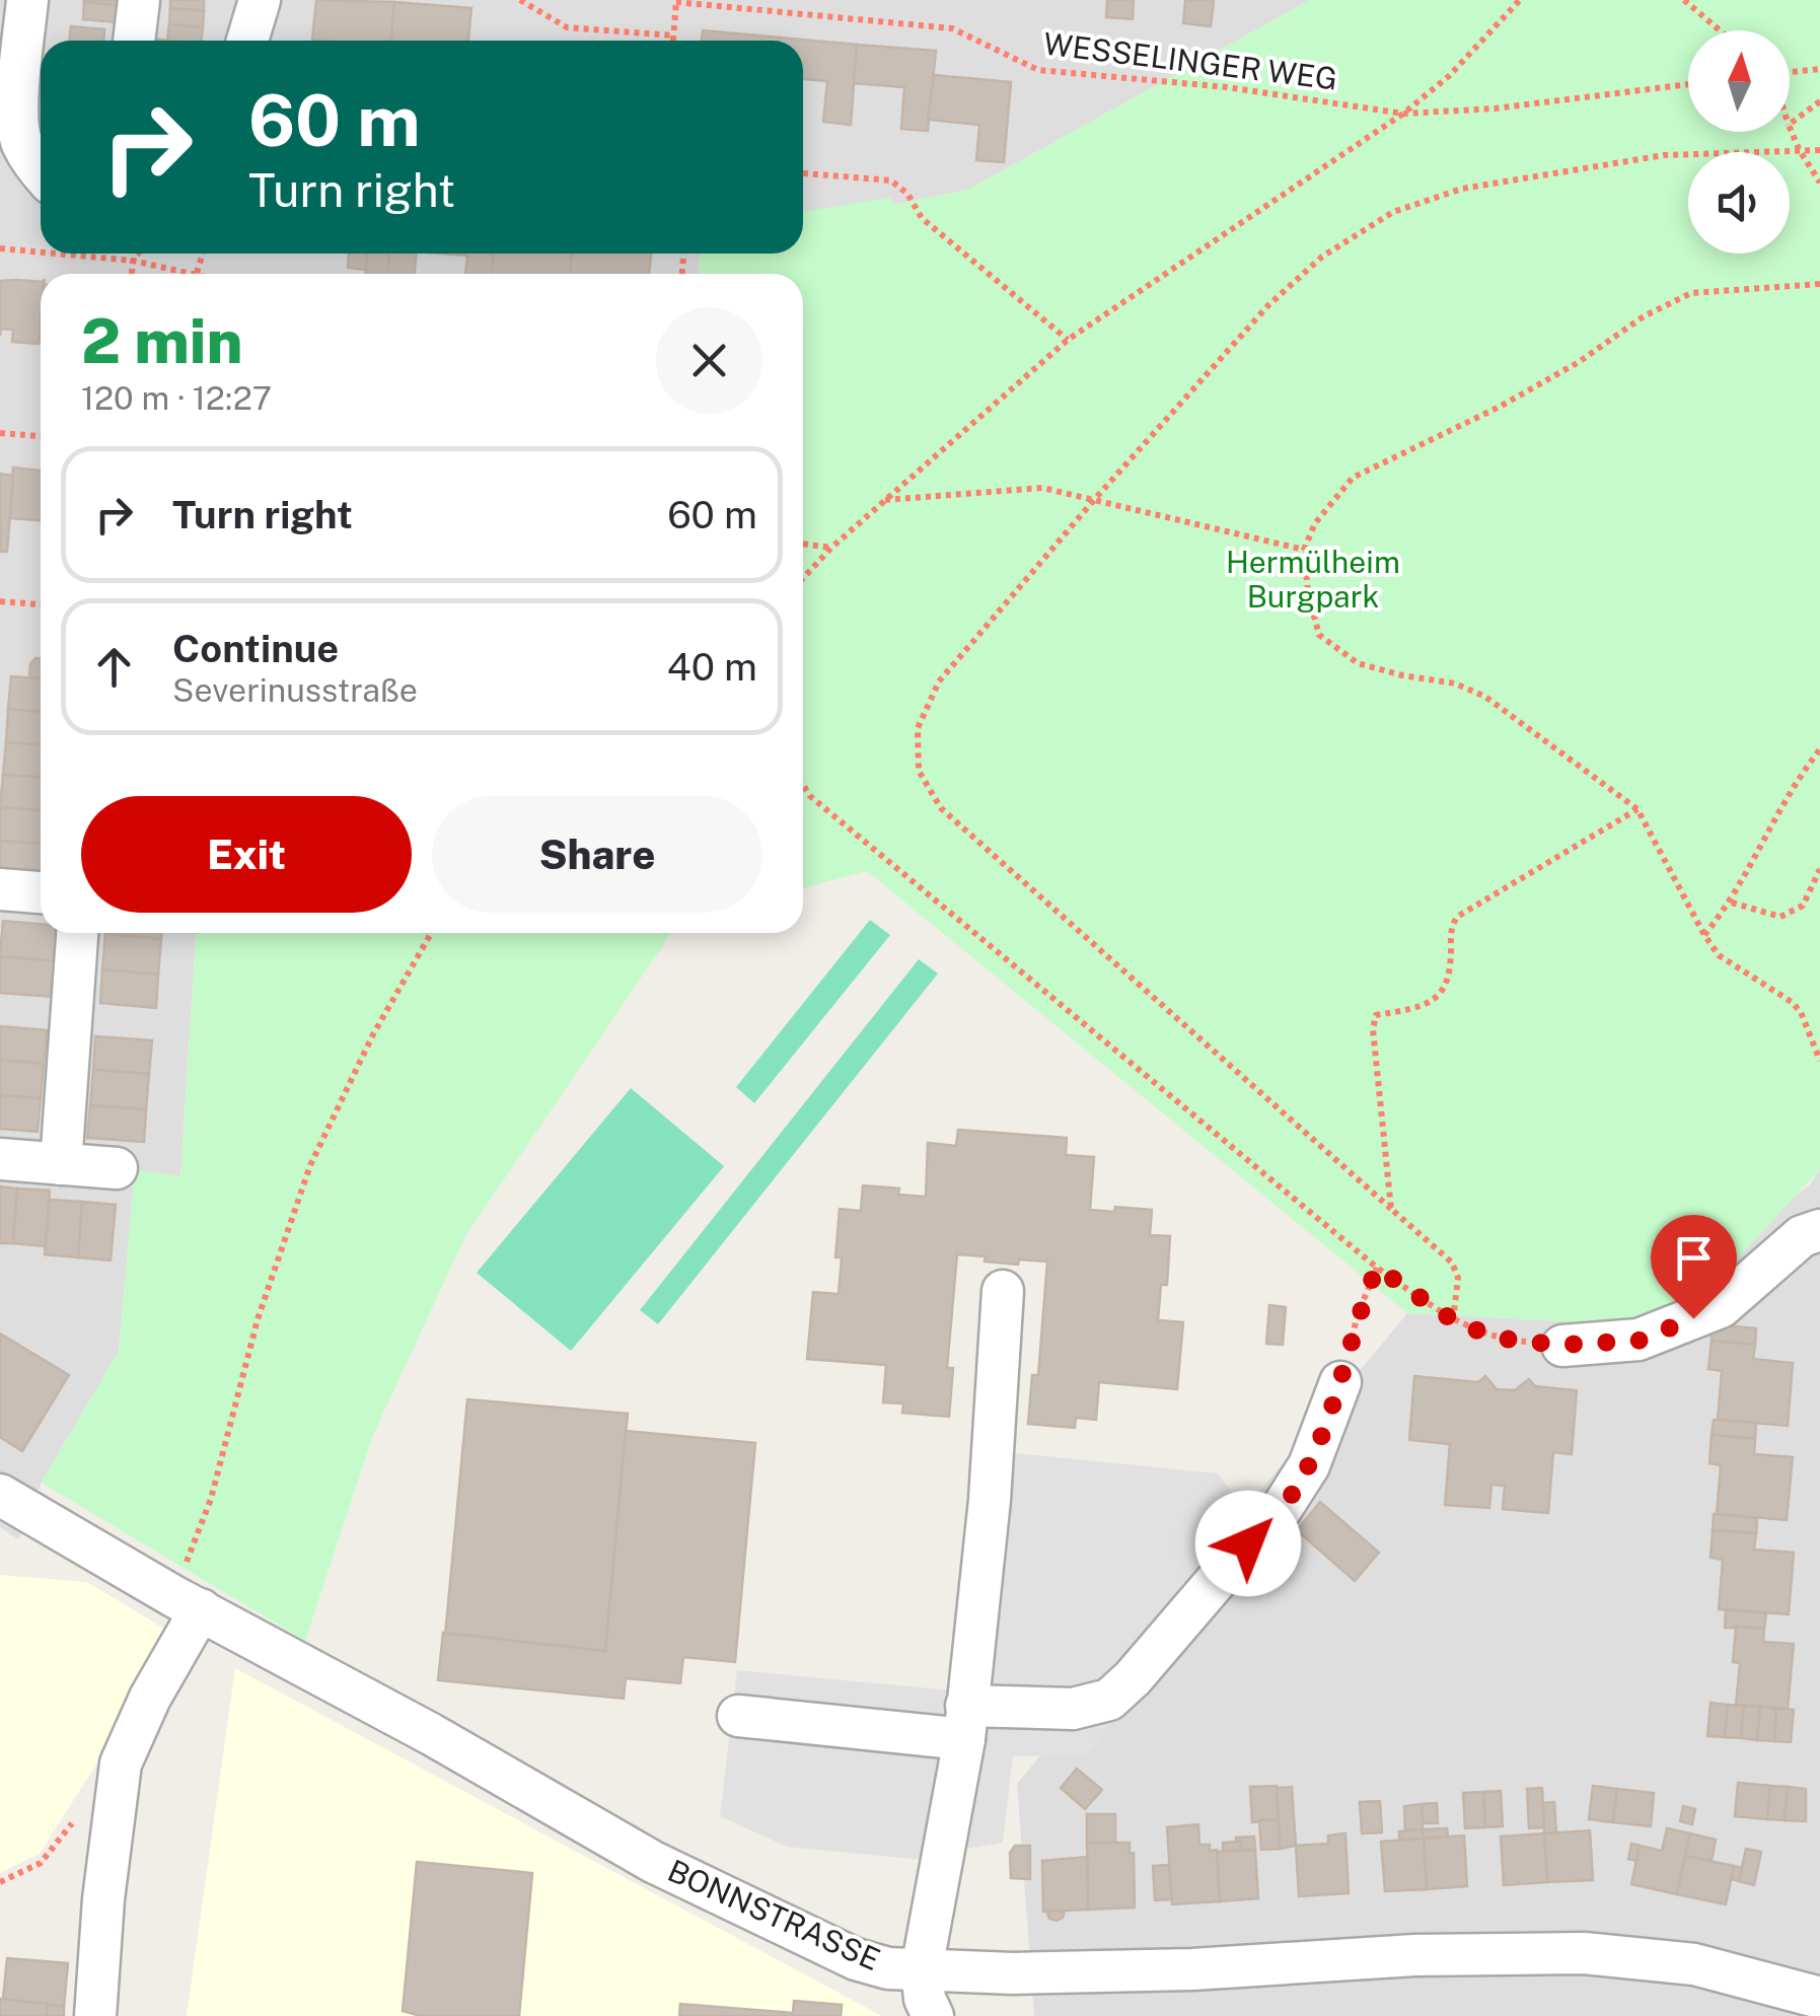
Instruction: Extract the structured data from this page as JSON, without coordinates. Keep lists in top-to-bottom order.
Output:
{
  "streets": {
    "street": ["BONNSTRASSE"],
    "path": ["WESSELINGER WEG"]
  },
  "parks": ["Hermülheim Burgpark"],
  "north": "top",
  "page": {
    "turn": ["60 m", "Turn right"],
    "heading": ["2 min", "120 m · 12:27"],
    "list": [
      {
        "name": "Turn right",
        "value": "60 m"
      },
      {
        "name": "Continue",
        "note": "Severinusstraße",
        "value": "40 m"
      }
    ],
    "buttons": ["Exit", "Share"]
  }
}
